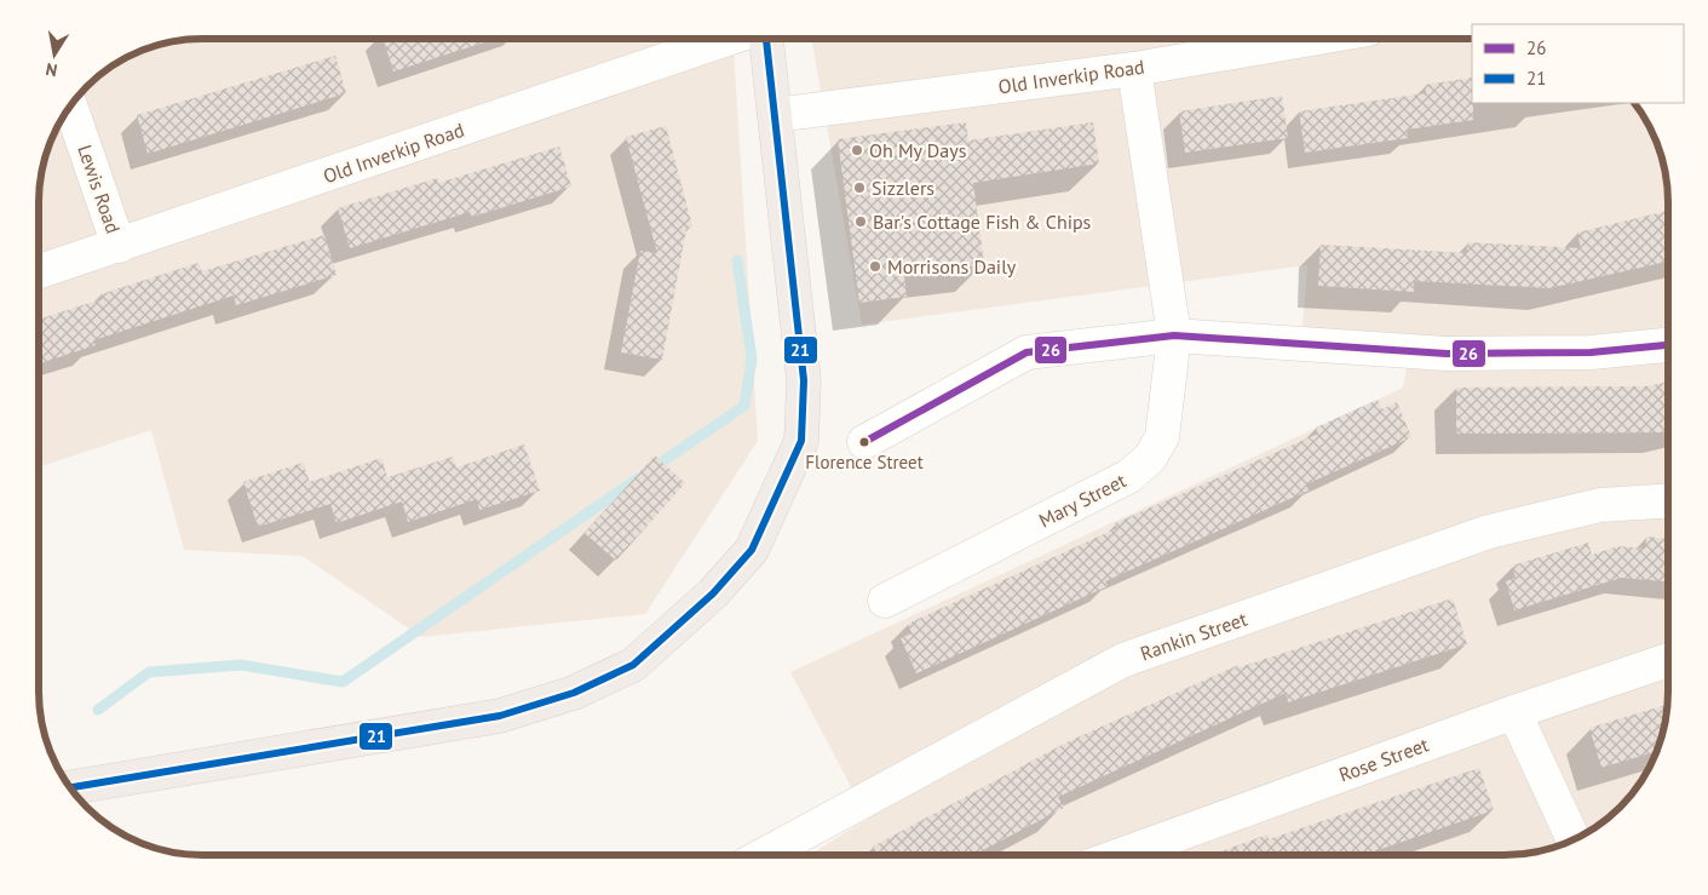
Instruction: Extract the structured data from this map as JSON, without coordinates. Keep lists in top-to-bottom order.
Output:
{
  "streets": {
    "street": [
      "Old Inverkip Road",
      "Lewis Road",
      "Mary Street",
      "Rankin Street",
      "Rose Street"
    ]
  },
  "crossings": [
    ["Old Inverkip Road", "Lewis Road"],
    ["Old Inverkip Road", "Mary Street"]
  ],
  "places": [
    "Oh My Days",
    "Sizzlers",
    "Bar's Cottage Fish & Chips",
    "Morrisons Daily",
    "Florence Street"
  ],
  "lines": ["transit line 21", "transit line 26"],
  "legend": ["26", "21"],
  "north": "bottom"
}
